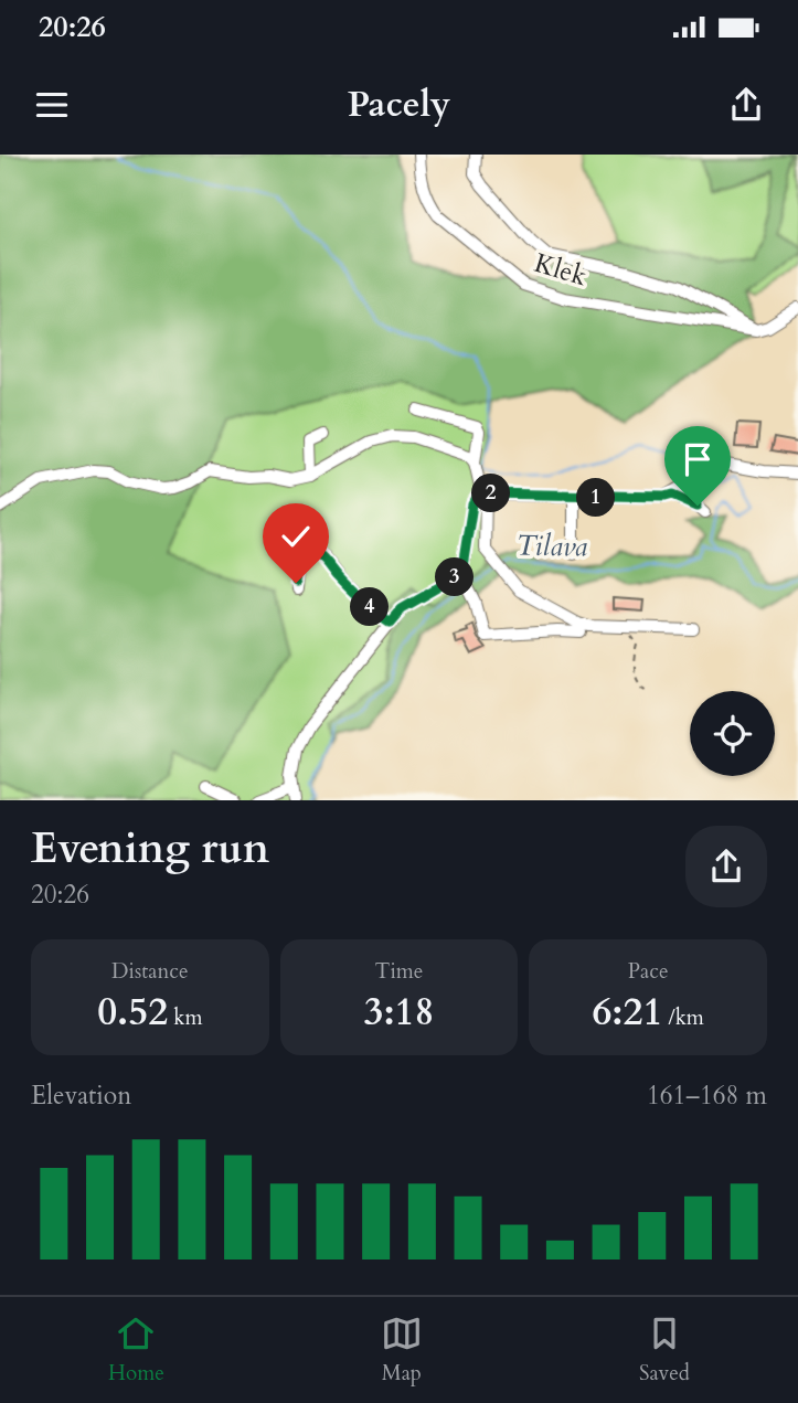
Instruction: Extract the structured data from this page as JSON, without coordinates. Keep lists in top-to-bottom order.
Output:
{
  "streets": {
    "street": ["Klek"]
  },
  "water": ["Tilava"],
  "page": {
    "status": "20:26",
    "header": "Pacely",
    "pins": [
      "2",
      "1",
      "3",
      "4"
    ],
    "heading": ["Evening run", "20:26"],
    "stats": [
      ["Distance", "0.52 km"],
      ["Time", "3:18"],
      ["Pace", "6:21 /km"]
    ],
    "chart": ["Elevation", "161–168 m"],
    "tabs": ["Home", "Map", "Saved"]
  }
}
